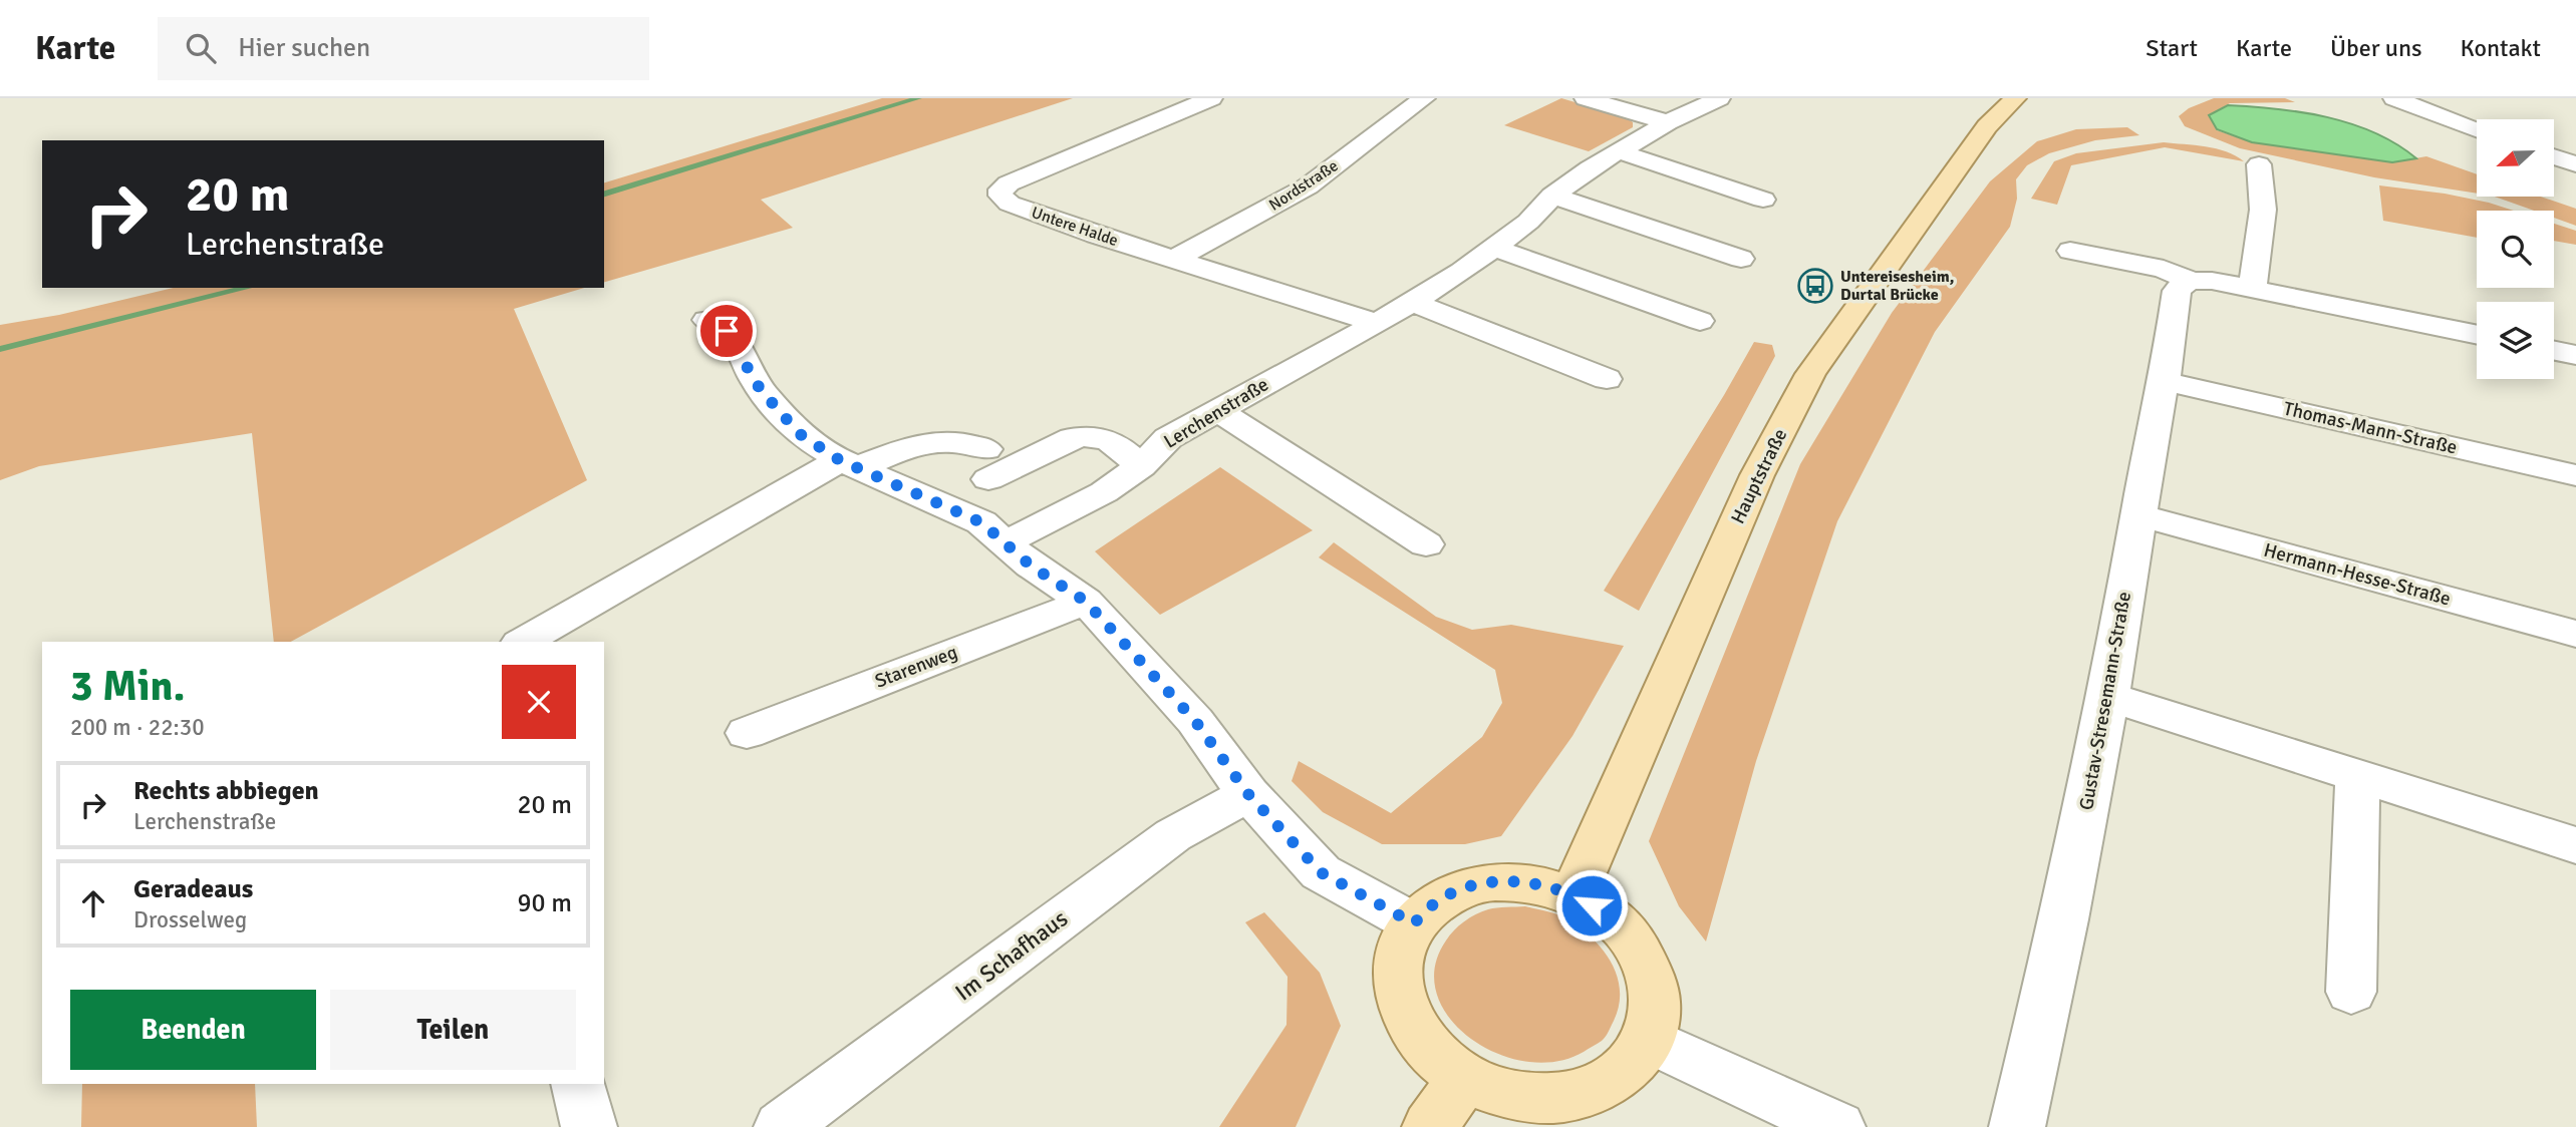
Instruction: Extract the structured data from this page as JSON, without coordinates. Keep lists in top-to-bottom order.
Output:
{
  "streets": {
    "main road": ["Hauptstraße"],
    "street": [
      "Nordstraße",
      "Untere Halde",
      "Lerchenstraße",
      "Thomas-Mann-Straße",
      "Hermann-Hesse-Straße",
      "Starenweg",
      "Gustav-Stresemann-Straße",
      "Im Schafhaus"
    ]
  },
  "crossings": [
    ["Nordstraße", "Untere Halde"],
    ["Untere Halde", "Lerchenstraße"],
    ["Thomas-Mann-Straße", "Gustav-Stresemann-Straße"],
    ["Hermann-Hesse-Straße", "Gustav-Stresemann-Straße"]
  ],
  "places": {
    "bus stop": ["Untereisesheim, Durtal Brücke"]
  },
  "north": "left",
  "page": {
    "header": "Karte",
    "search": "Hier suchen",
    "nav": [
      "Start",
      "Karte",
      "Über uns",
      "Kontakt"
    ],
    "turn": ["20 m", "Lerchenstraße"],
    "heading": ["3 Min.", "200 m · 22:30"],
    "list": [
      {
        "name": "Rechts abbiegen",
        "note": "Lerchenstraße",
        "value": "20 m"
      },
      {
        "name": "Geradeaus",
        "note": "Drosselweg",
        "value": "90 m"
      }
    ],
    "buttons": ["Beenden", "Teilen"]
  }
}
